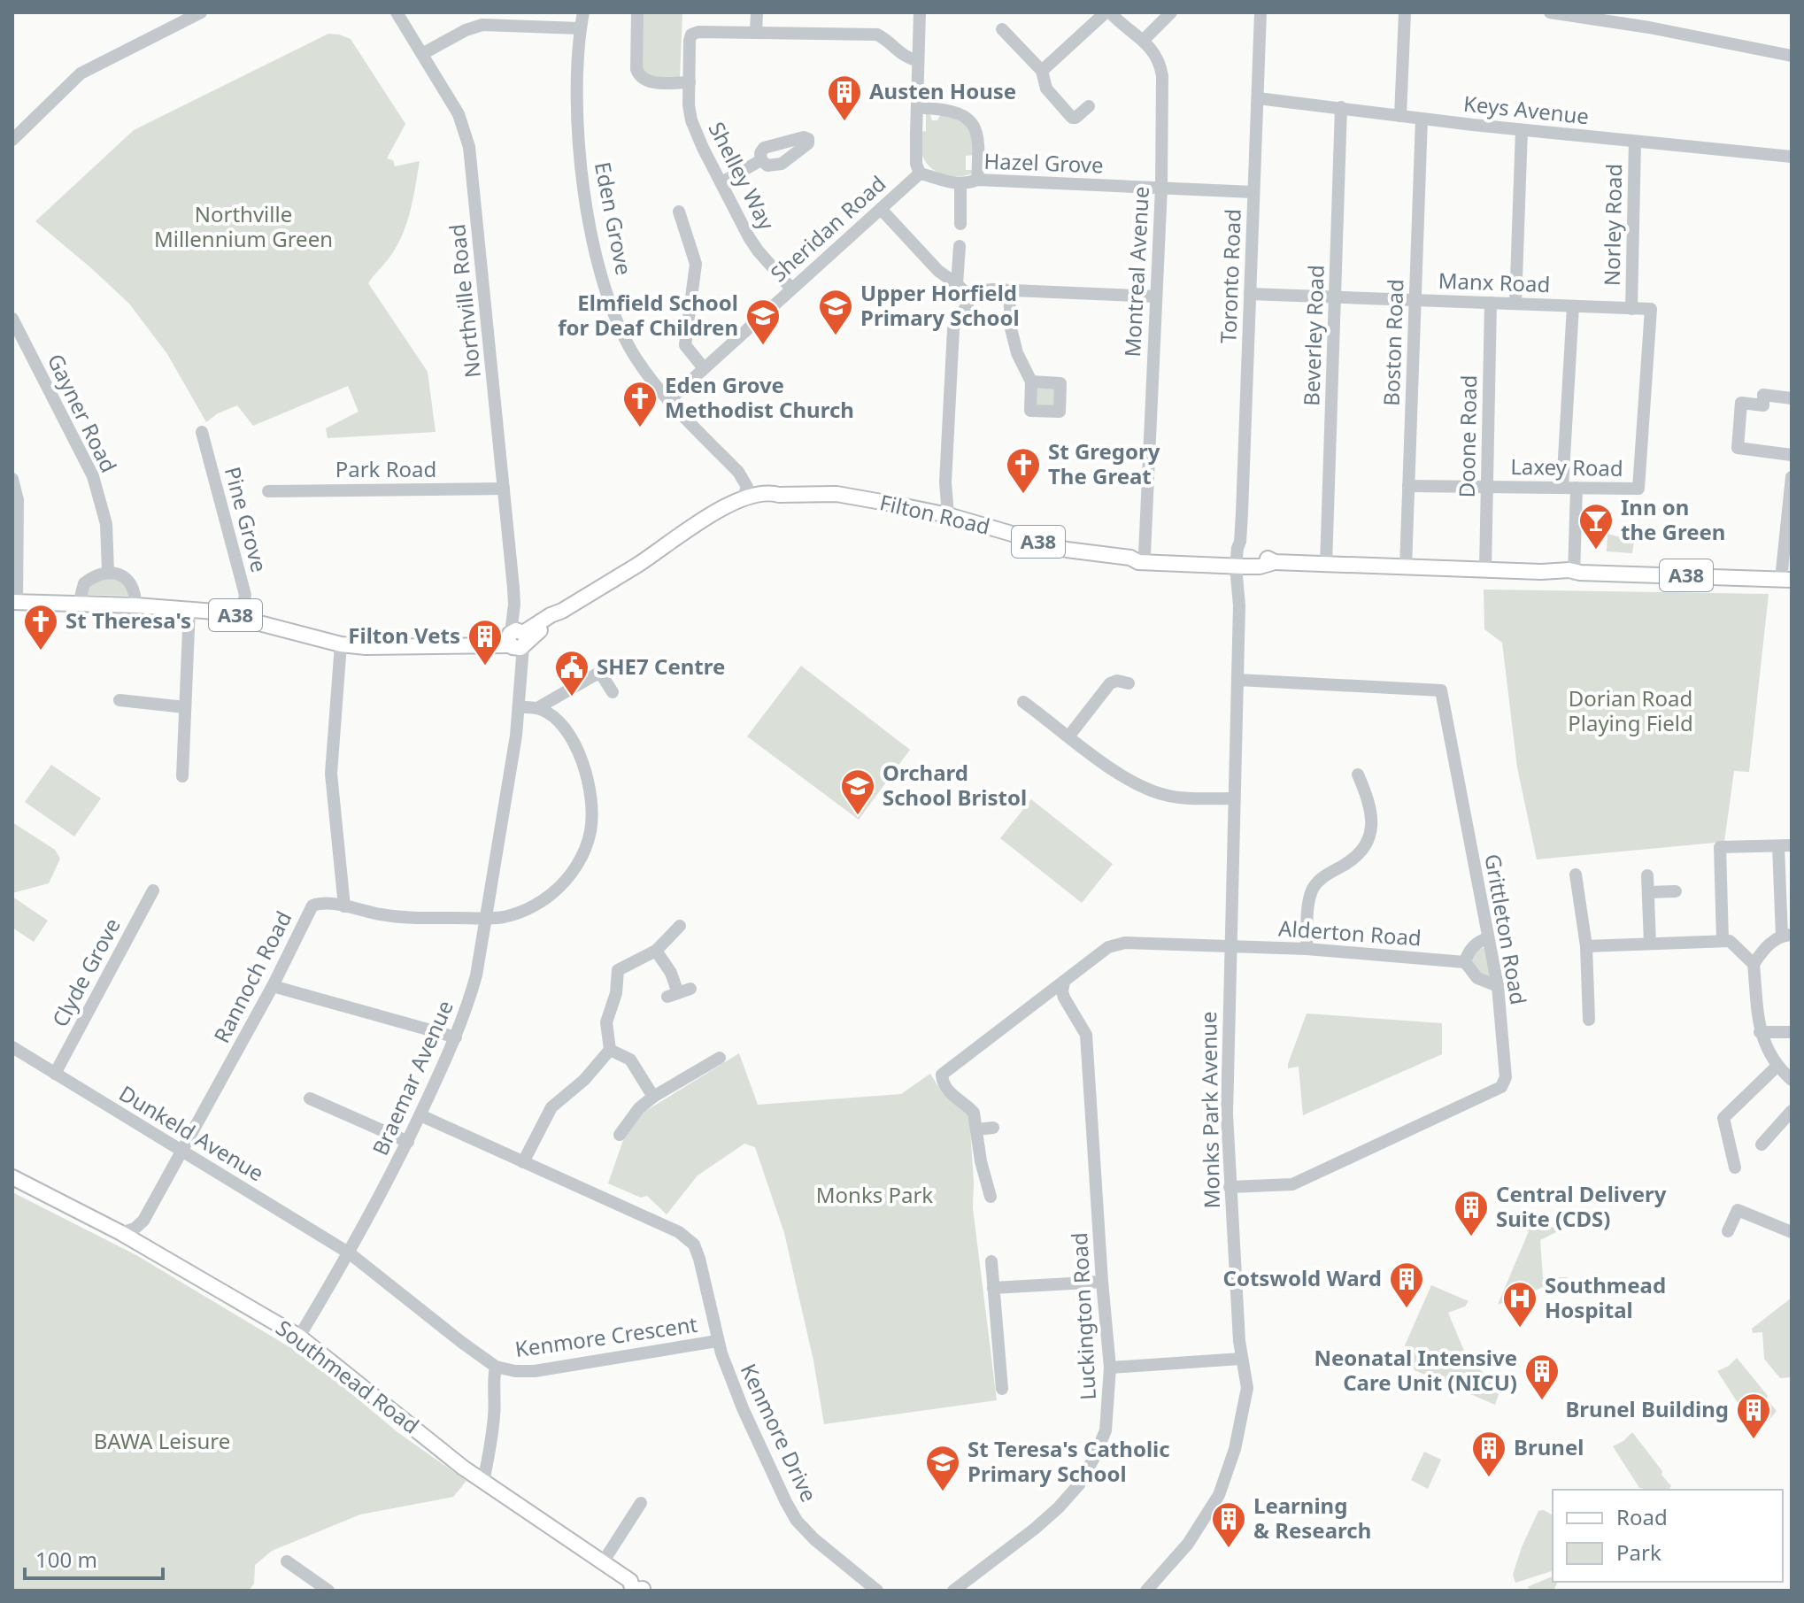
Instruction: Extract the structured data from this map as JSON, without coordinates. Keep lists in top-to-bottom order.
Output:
{
  "streets": {
    "main road": ["Filton Road", "A38", "Southmead Road"],
    "street": [
      "Keys Avenue",
      "Hazel Grove",
      "Shelley Way",
      "Eden Grove",
      "Norley Road",
      "Sheridan Road",
      "Montreal Avenue",
      "Toronto Road",
      "Manx Road",
      "Northville Road",
      "Beverley Road",
      "Boston Road",
      "Gayner Road",
      "Doone Road",
      "Laxey Road",
      "Park Road",
      "Pine Grove",
      "Grittleton Road",
      "Alderton Road",
      "Clyde Grove",
      "Rannoch Road",
      "Braemar Avenue",
      "Monks Park Avenue",
      "Dunkeld Avenue",
      "Luckington Road",
      "Kenmore Crescent",
      "Kenmore Drive"
    ]
  },
  "crossings": [
    ["Keys Avenue", "Norley Road"],
    ["Keys Avenue", "Toronto Road"],
    ["Keys Avenue", "Beverley Road"],
    ["Keys Avenue", "Boston Road"],
    ["Hazel Grove", "Sheridan Road"],
    ["Hazel Grove", "Montreal Avenue"],
    ["Hazel Grove", "Toronto Road"],
    ["Shelley Way", "Sheridan Road"],
    ["Eden Grove", "Sheridan Road"],
    ["Eden Grove", "Filton Road"],
    ["Norley Road", "Manx Road"],
    ["Montreal Avenue", "Filton Road"],
    ["Toronto Road", "Manx Road"],
    ["Toronto Road", "Filton Road"],
    ["Toronto Road", "Monks Park Avenue"],
    ["Manx Road", "Beverley Road"],
    ["Manx Road", "Boston Road"],
    ["Manx Road", "Doone Road"],
    ["Manx Road", "Laxey Road"],
    ["Northville Road", "Park Road"],
    ["Northville Road", "Filton Road"],
    ["Northville Road", "A38"],
    ["Northville Road", "Braemar Avenue"],
    ["Beverley Road", "Filton Road"],
    ["Boston Road", "Laxey Road"],
    ["Boston Road", "Filton Road"],
    ["Doone Road", "Laxey Road"],
    ["Doone Road", "Filton Road"],
    ["Filton Road", "A38"],
    ["Filton Road", "Braemar Avenue"],
    ["Filton Road", "Monks Park Avenue"],
    ["Pine Grove", "A38"],
    ["A38", "Braemar Avenue"],
    ["Grittleton Road", "Monks Park Avenue"],
    ["Alderton Road", "Monks Park Avenue"],
    ["Alderton Road", "Luckington Road"],
    ["Clyde Grove", "Dunkeld Avenue"],
    ["Rannoch Road", "Braemar Avenue"],
    ["Rannoch Road", "Dunkeld Avenue"],
    ["Braemar Avenue", "Dunkeld Avenue"],
    ["Braemar Avenue", "Kenmore Crescent"],
    ["Braemar Avenue", "Southmead Road"],
    ["Dunkeld Avenue", "Kenmore Crescent"],
    ["Kenmore Crescent", "Kenmore Drive"]
  ],
  "parks": [
    "Northville Millennium Green",
    "Dorian Road Playing Field",
    "Monks Park",
    "BAWA Leisure"
  ],
  "places": {
    "building": [
      "Austen House",
      "Filton Vets",
      "Central Delivery Suite (CDS)",
      "Cotswold Ward",
      "Neonatal Intensive Care Unit (NICU)",
      "Brunel Building",
      "Brunel",
      "Learning & Research"
    ],
    "school or university": [
      "Upper Horfield Primary School",
      "Elmfield School for Deaf Children",
      "Orchard School Bristol",
      "St Teresa's Catholic Primary School"
    ],
    "church": ["Eden Grove Methodist Church", "St Gregory The Great", "St Theresa's"],
    "bar": ["Inn on the Green"],
    "public building": ["SHE7 Centre"],
    "hospital": ["Southmead Hospital"]
  },
  "legend": ["Road", "Park"],
  "scale_bar": "100 m"
}
